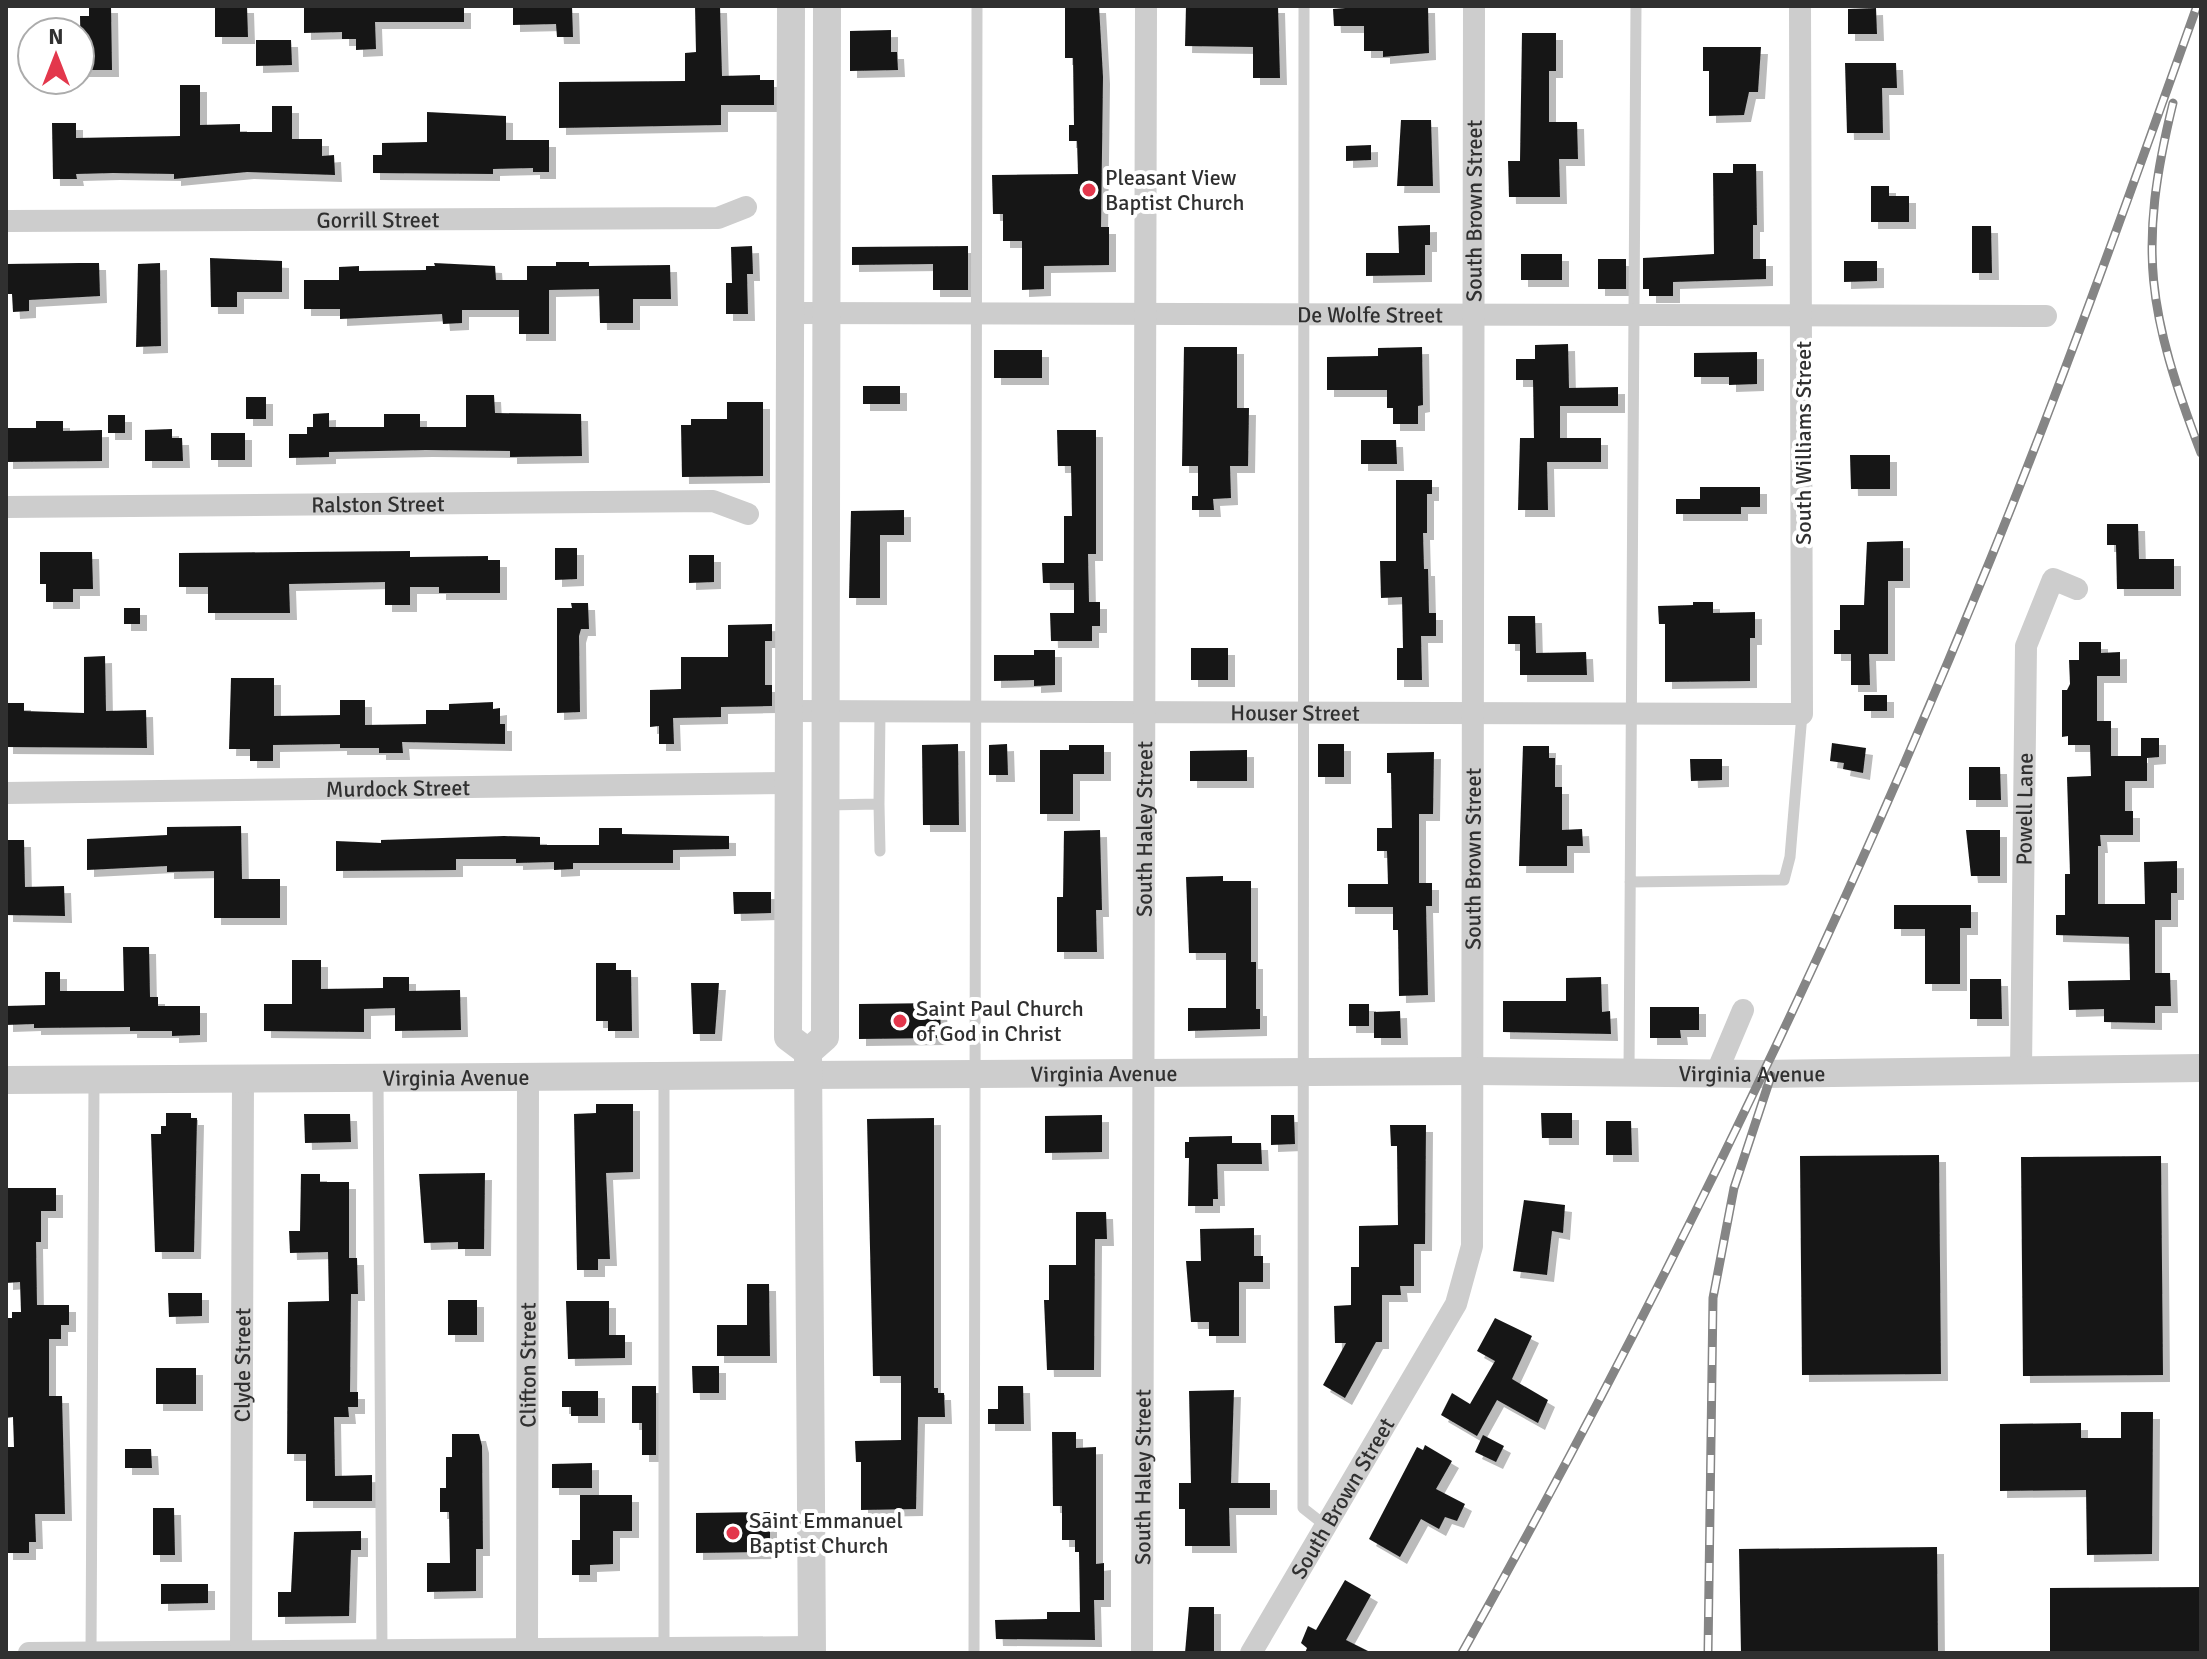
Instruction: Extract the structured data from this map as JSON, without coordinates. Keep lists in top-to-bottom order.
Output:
{
  "streets": {
    "street": [
      "South Brown Street",
      "Gorrill Street",
      "De Wolfe Street",
      "South Williams Street",
      "Ralston Street",
      "Houser Street",
      "Murdock Street",
      "Powell Lane",
      "South Haley Street",
      "Virginia Avenue",
      "Clifton Street",
      "Clyde Street"
    ]
  },
  "crossings": [
    ["South Brown Street", "De Wolfe Street"],
    ["South Brown Street", "Houser Street"],
    ["South Brown Street", "Virginia Avenue"],
    ["De Wolfe Street", "South Williams Street"],
    ["De Wolfe Street", "South Haley Street"],
    ["South Williams Street", "Houser Street"],
    ["Houser Street", "South Haley Street"],
    ["Powell Lane", "Virginia Avenue"],
    ["South Haley Street", "Virginia Avenue"],
    ["Virginia Avenue", "Clifton Street"],
    ["Virginia Avenue", "Clyde Street"]
  ],
  "places": ["Pleasant View Baptist Church", "Saint Paul Church of God in Christ", "Saint Emmanuel Baptist Church"],
  "north": "top"
}
